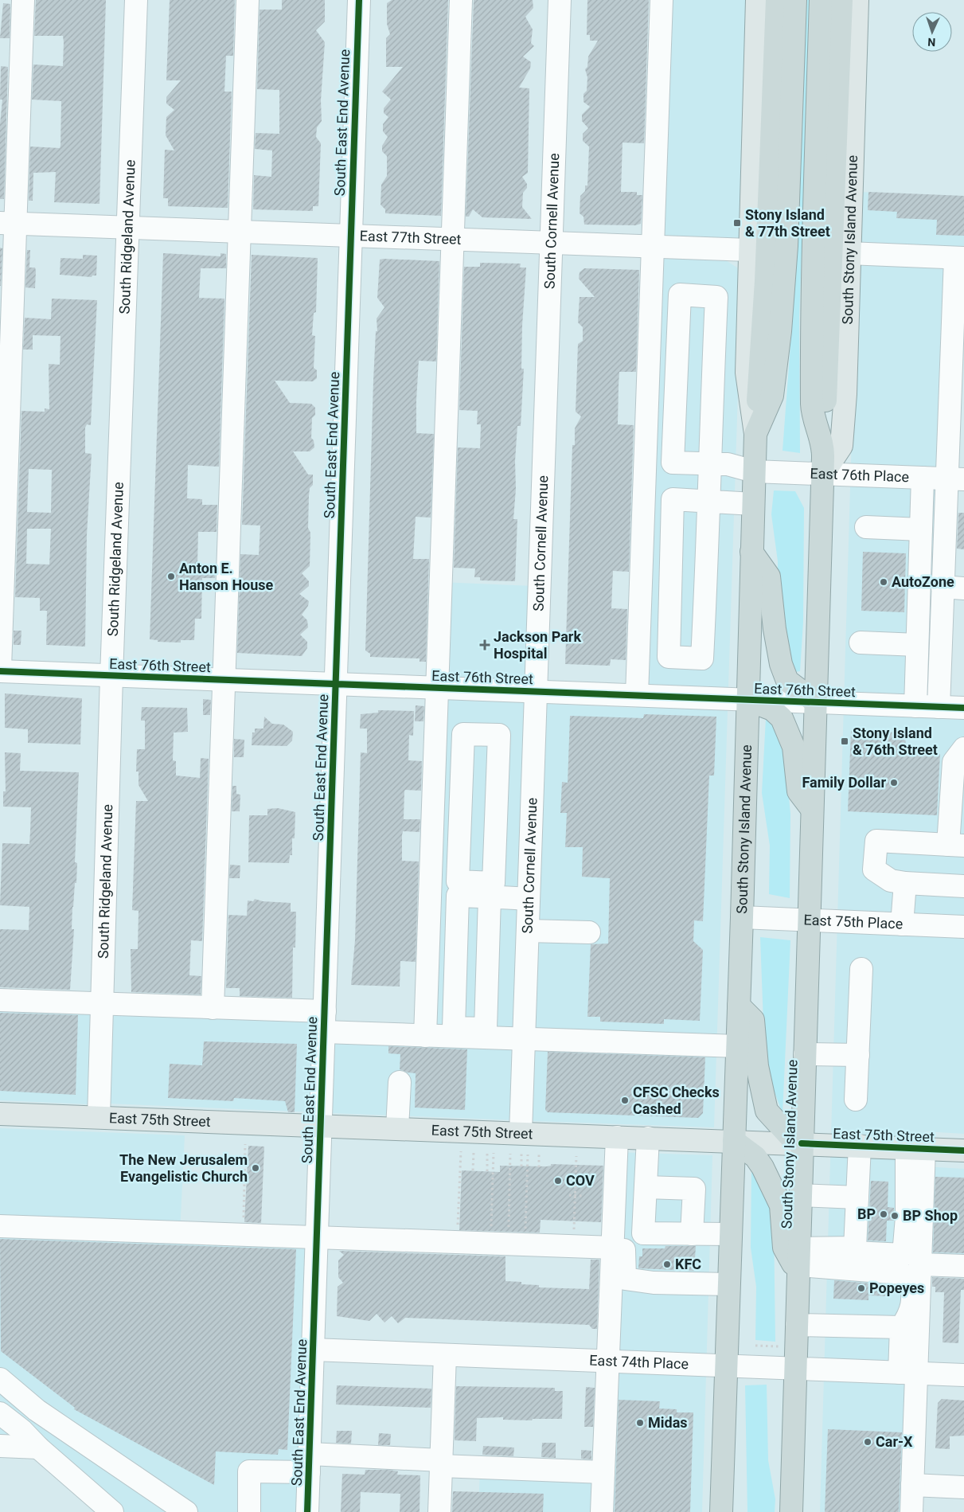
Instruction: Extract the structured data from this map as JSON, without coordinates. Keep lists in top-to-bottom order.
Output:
{
  "streets": {
    "highway": ["South Stony Island Avenue"],
    "main road": ["East 75th Street"],
    "street": [
      "South East End Avenue",
      "South Cornell Avenue",
      "South Ridgeland Avenue",
      "East 77th Street",
      "East 76th Place",
      "East 76th Street",
      "East 75th Place",
      "East 74th Place"
    ]
  },
  "crossings": [
    ["South East End Avenue", "East 77th Street"],
    ["South East End Avenue", "East 76th Street"],
    ["South East End Avenue", "East 75th Street"],
    ["South East End Avenue", "East 74th Place"],
    ["South Cornell Avenue", "East 77th Street"],
    ["South Cornell Avenue", "East 76th Street"],
    ["South Cornell Avenue", "East 75th Street"],
    ["South Ridgeland Avenue", "East 77th Street"],
    ["South Ridgeland Avenue", "East 76th Street"],
    ["South Ridgeland Avenue", "East 75th Street"],
    ["East 77th Street", "South Stony Island Avenue"],
    ["South Stony Island Avenue", "East 76th Place"],
    ["South Stony Island Avenue", "East 76th Street"],
    ["South Stony Island Avenue", "East 75th Place"],
    ["South Stony Island Avenue", "East 75th Street"],
    ["South Stony Island Avenue", "East 74th Place"]
  ],
  "places": {
    "transit": ["Stony Island & 77th Street", "Stony Island & 76th Street"],
    "other": [
      "Anton E. Hanson House",
      "AutoZone",
      "Family Dollar",
      "CFSC Checks Cashed",
      "The New Jerusalem Evangelistic Church",
      "COV",
      "BP",
      "BP Shop",
      "KFC",
      "Popeyes",
      "Midas",
      "Car-X"
    ],
    "health": ["Jackson Park Hospital"]
  },
  "north": "bottom"
}
